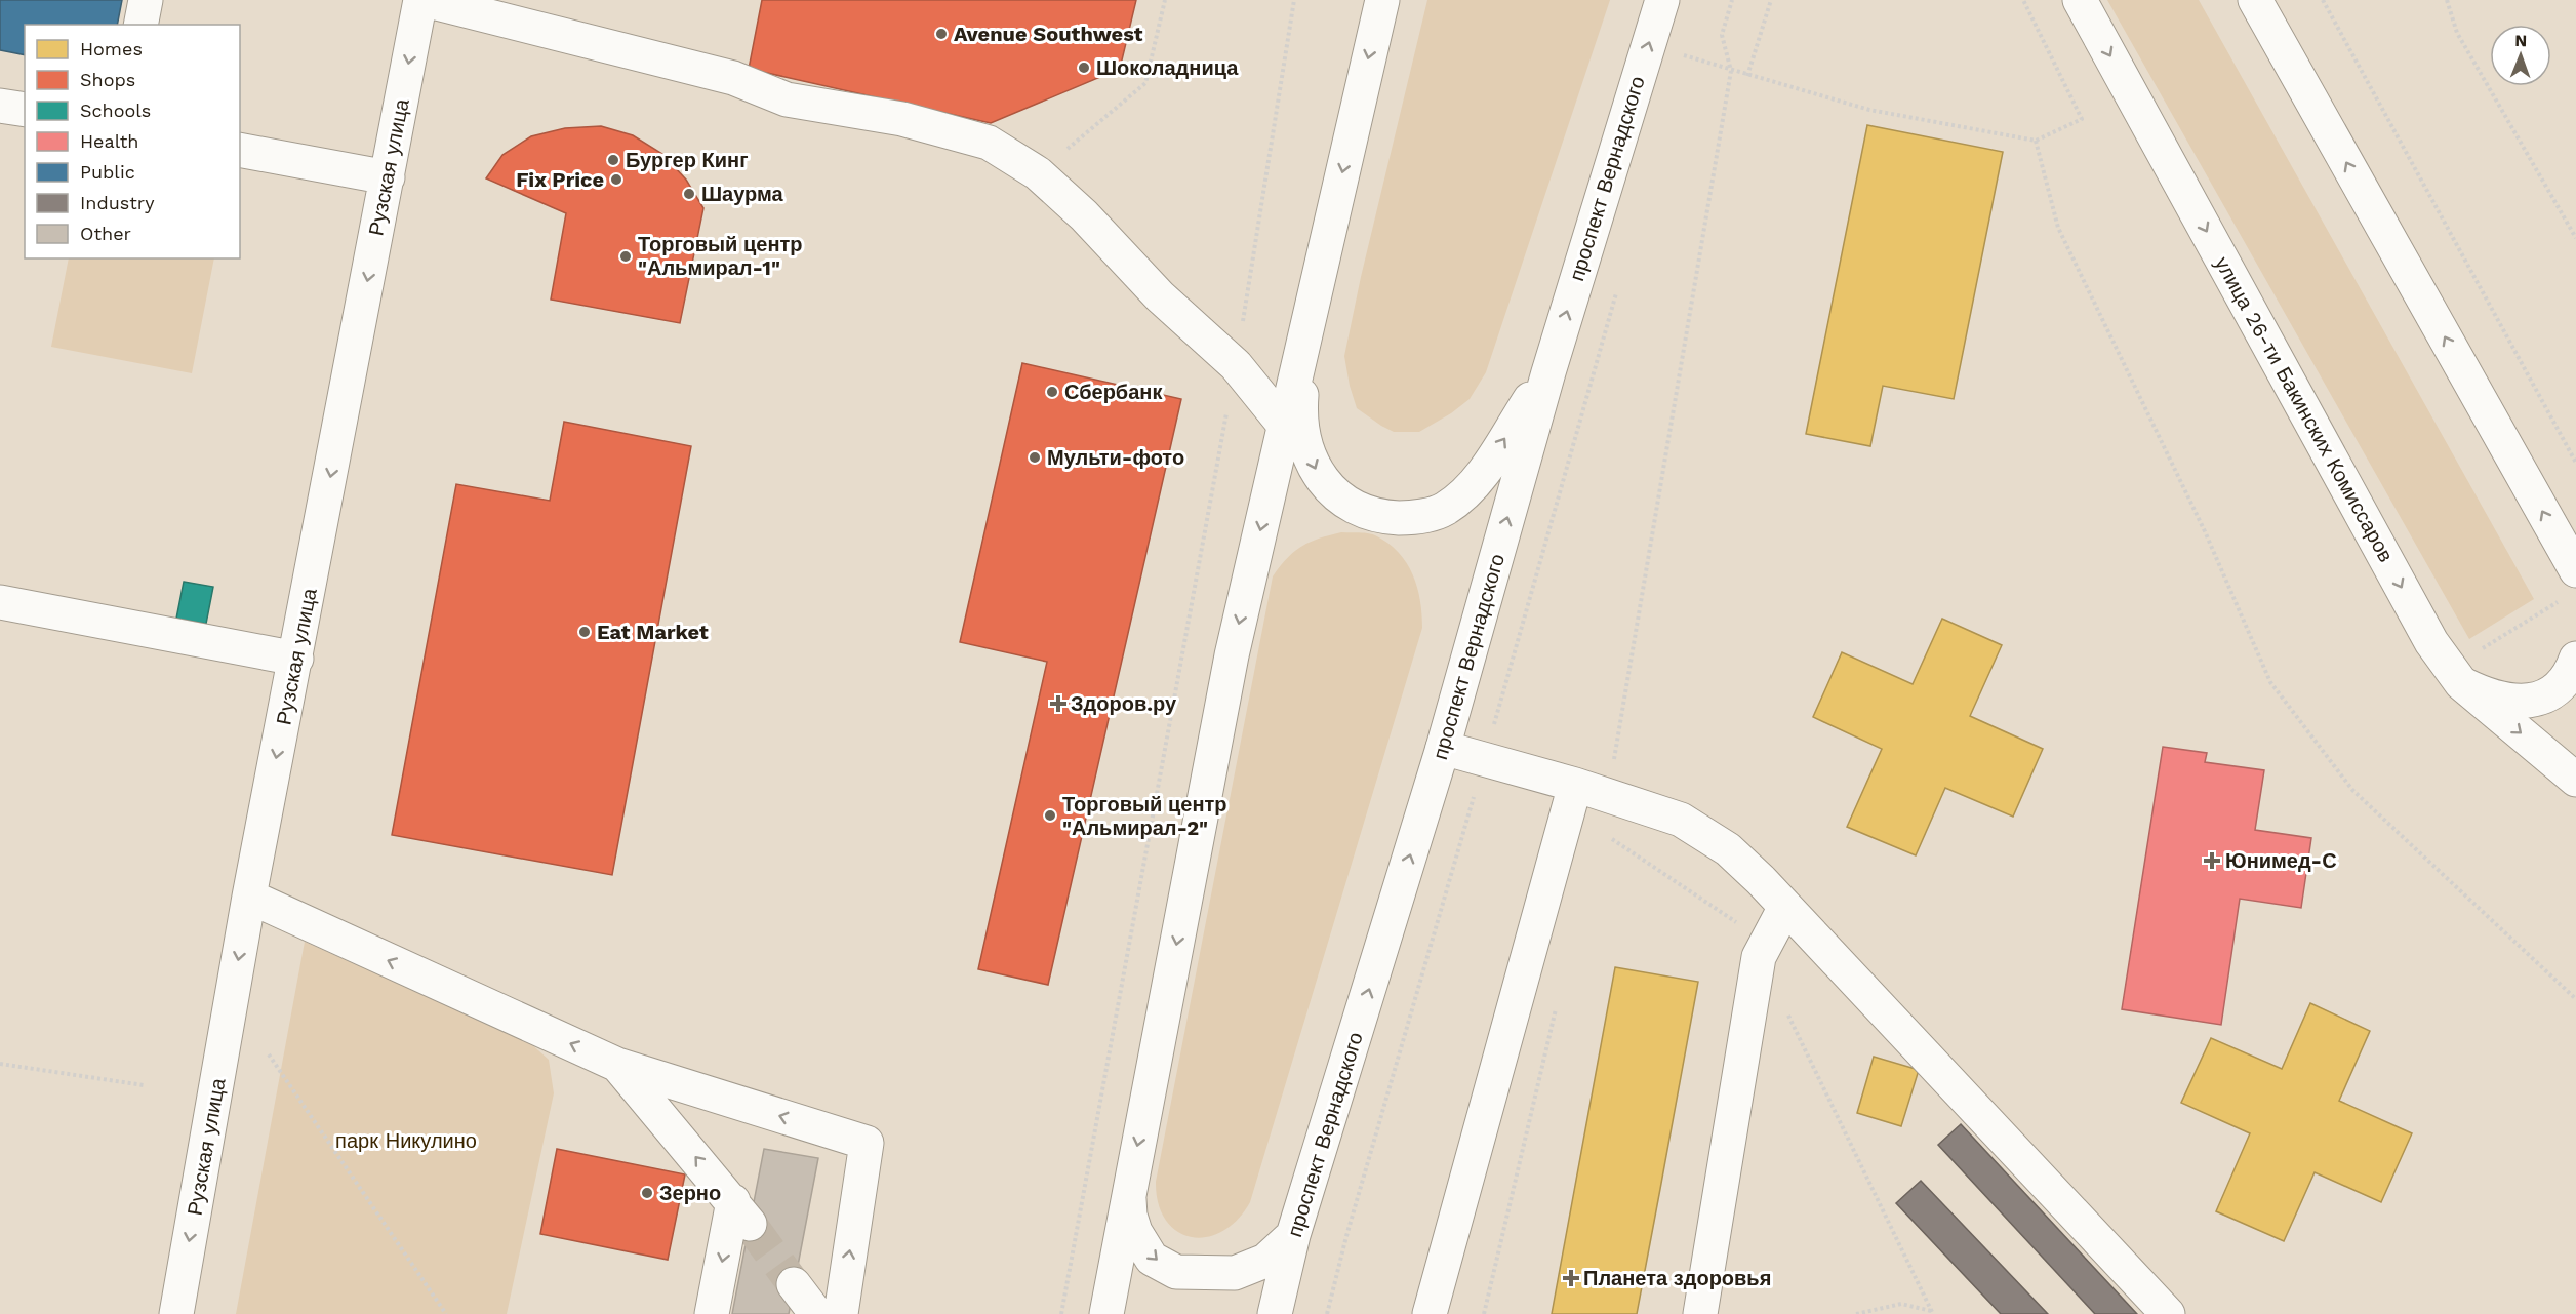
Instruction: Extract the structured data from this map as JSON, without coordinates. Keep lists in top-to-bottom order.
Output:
{
  "streets": {
    "main road": ["Рузская улица", "проспект Вернадского", "улица 26-ти Бакинских Комиссаров"]
  },
  "one_way": ["Рузская улица"],
  "parks": ["парк Никулино"],
  "places": {
    "other": [
      "Avenue Southwest",
      "Шоколадница",
      "Бургер Кинг",
      "Fix Price",
      "Шаурма",
      "Торговый центр \"Альмирал-1\"",
      "Сбербанк",
      "Мульти-фото",
      "Eat Market",
      "Торговый центр \"Альмирал-2\"",
      "Зерно"
    ],
    "health": ["Здоров.ру", "Юнимед-С", "Планета здоровья"]
  },
  "legend": [
    "Homes",
    "Shops",
    "Schools",
    "Health",
    "Public",
    "Industry",
    "Other"
  ],
  "north": "top"
}
